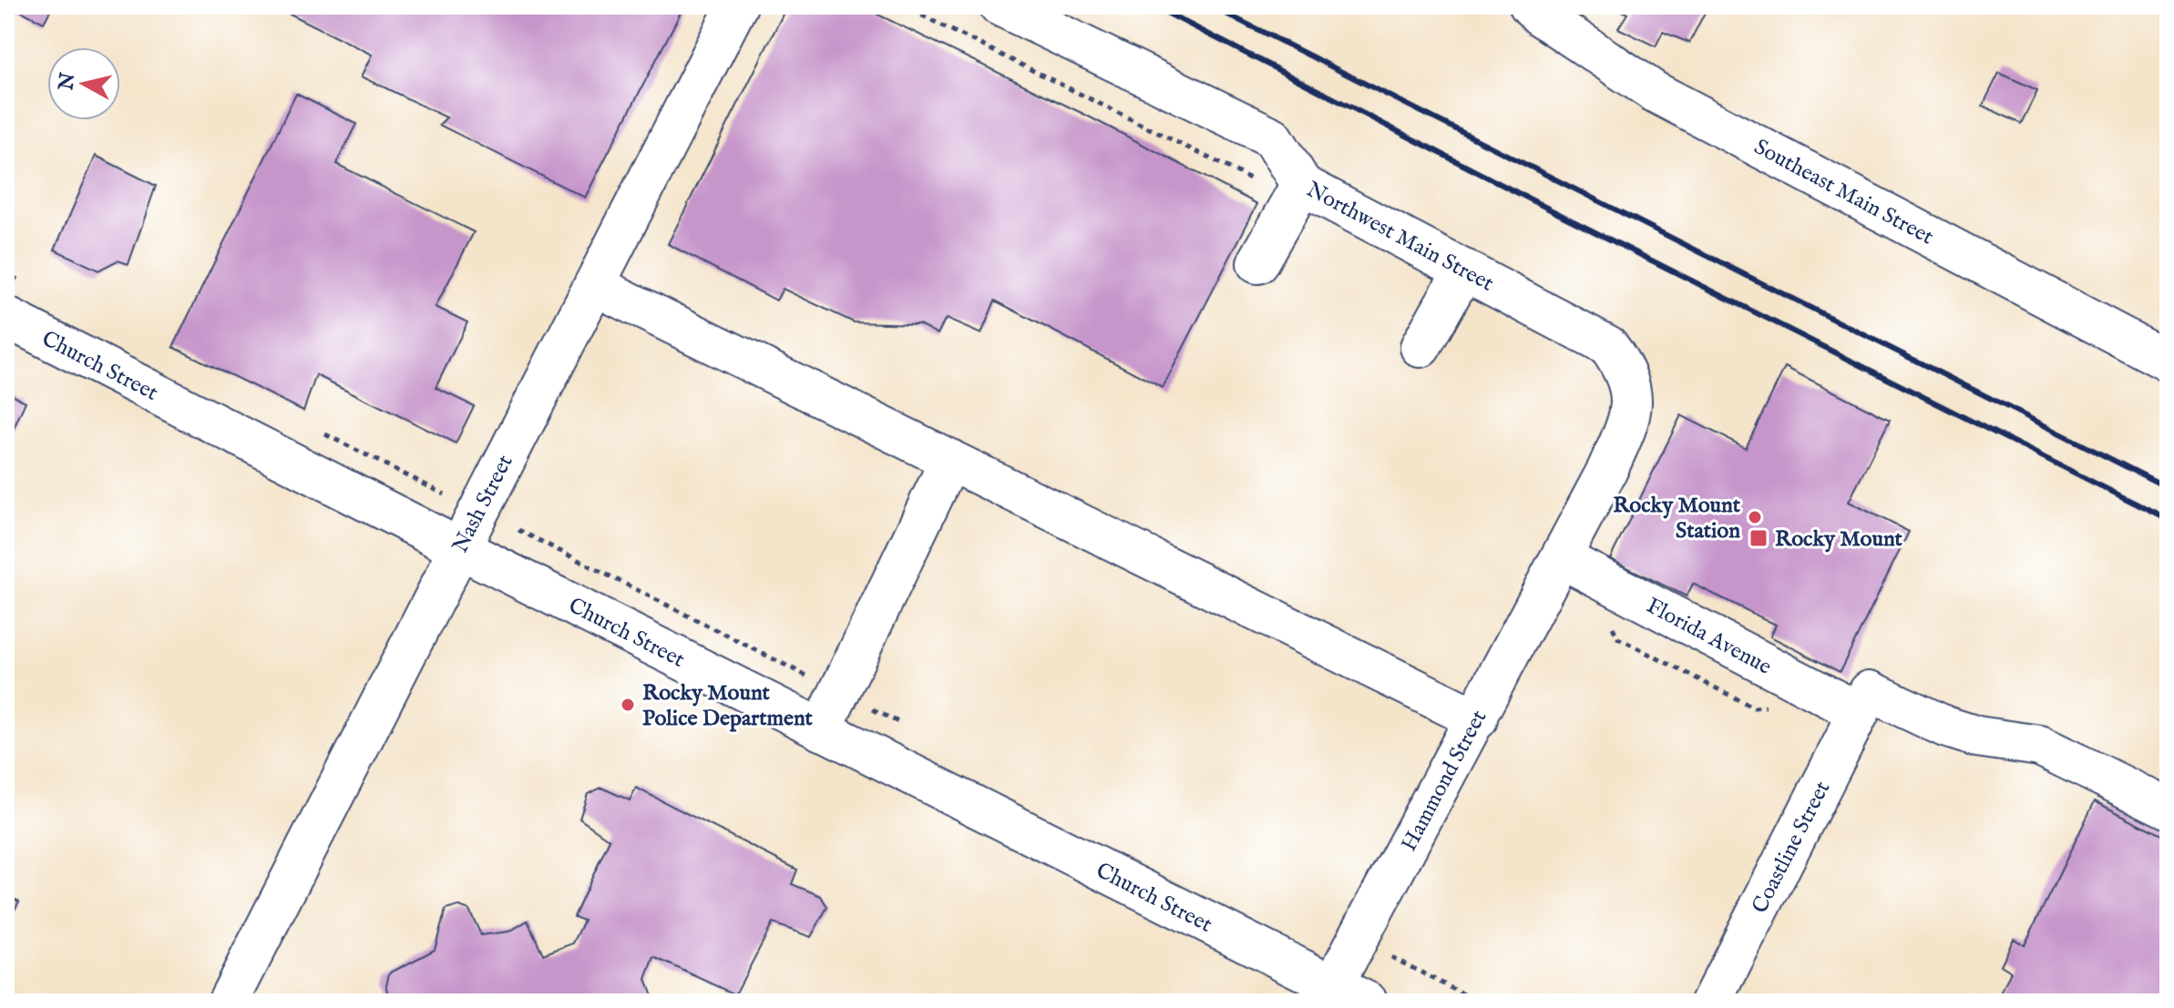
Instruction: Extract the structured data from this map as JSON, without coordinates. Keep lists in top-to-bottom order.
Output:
{
  "streets": {
    "street": [
      "Southeast Main Street",
      "Northwest Main Street",
      "Church Street",
      "Nash Street",
      "Florida Avenue",
      "Hammond Street",
      "Coastline Street"
    ]
  },
  "crossings": [
    ["Northwest Main Street", "Florida Avenue"],
    ["Northwest Main Street", "Hammond Street"],
    ["Church Street", "Nash Street"],
    ["Church Street", "Hammond Street"],
    ["Florida Avenue", "Hammond Street"],
    ["Florida Avenue", "Coastline Street"]
  ],
  "places": {
    "other": ["Rocky Mount Station", "Rocky Mount Police Department"],
    "transit": ["Rocky Mount"]
  },
  "north": "left"
}
